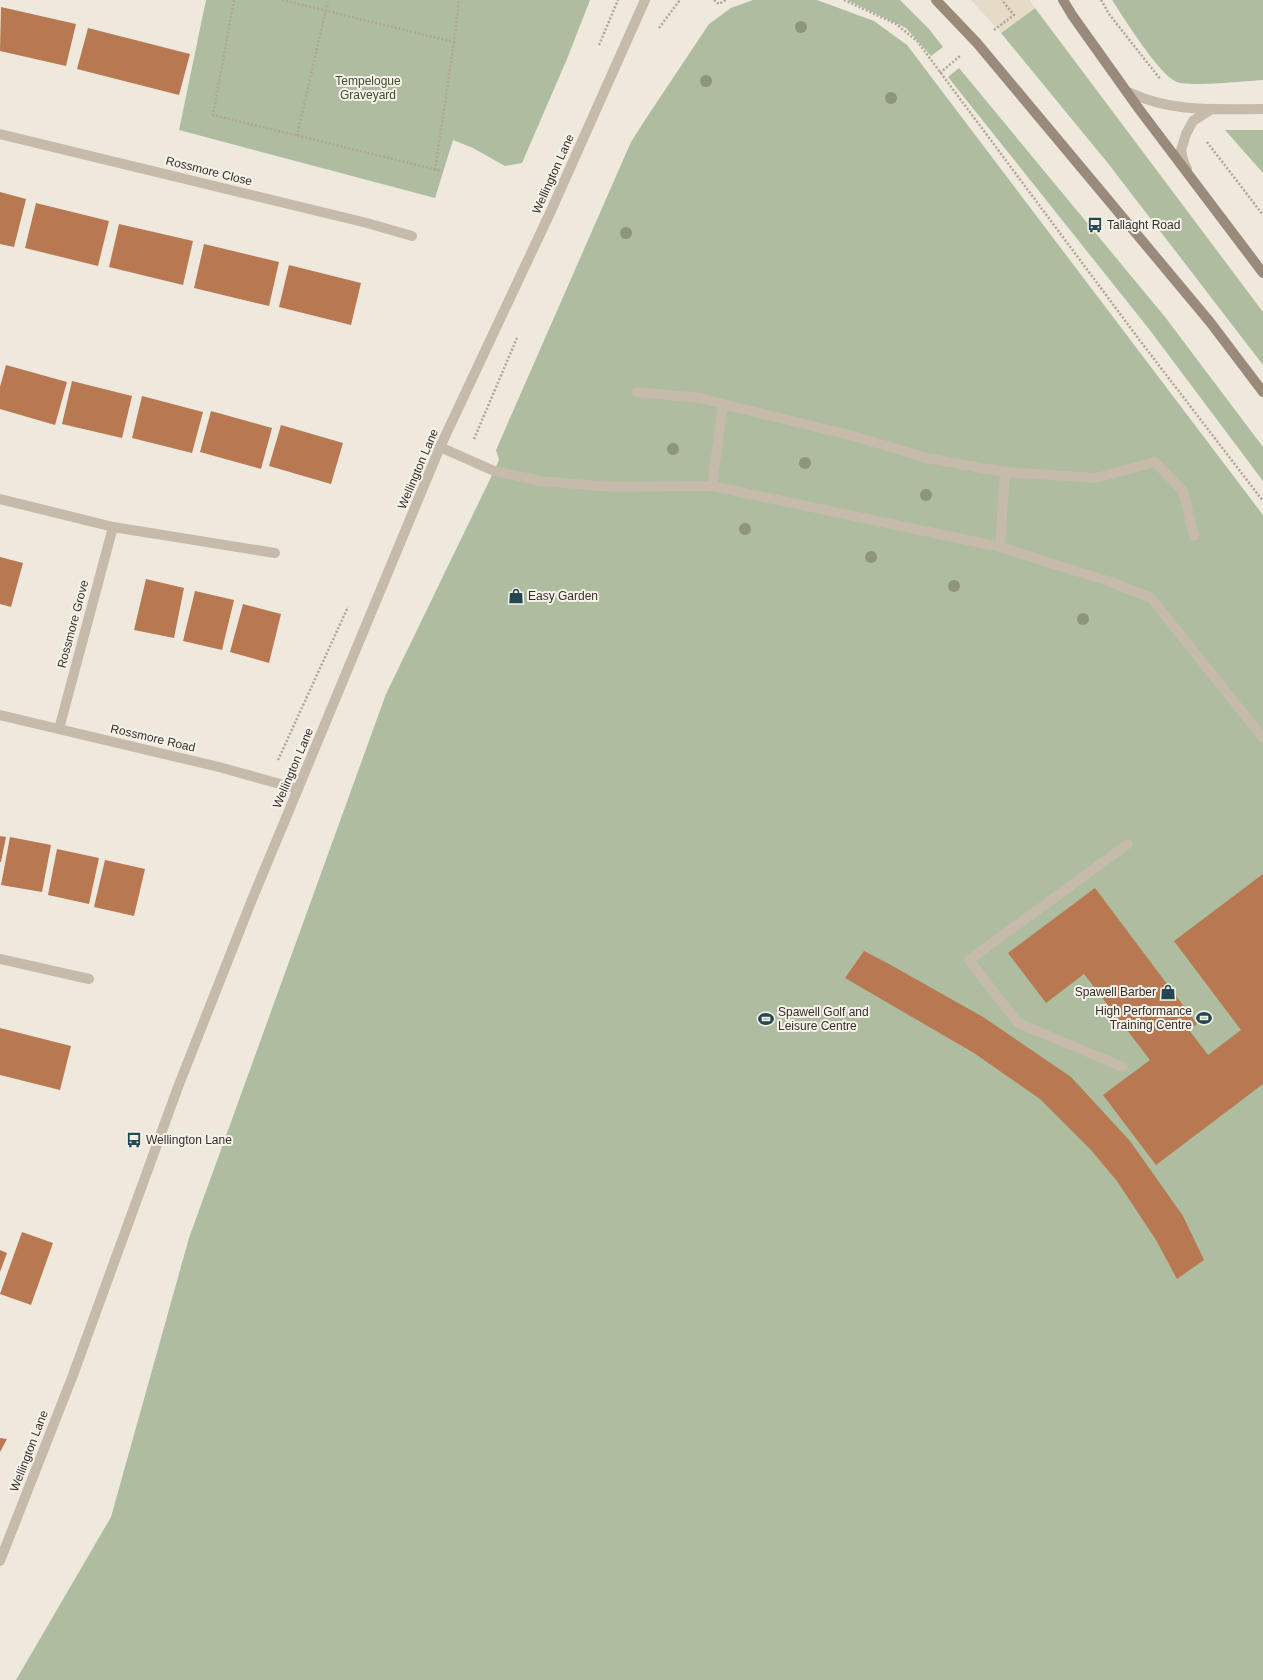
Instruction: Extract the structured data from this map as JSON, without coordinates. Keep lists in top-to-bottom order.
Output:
{
  "streets": {
    "street": [
      "Rossmore Close",
      "Wellington Lane",
      "Rossmore Grove",
      "Rossmore Road"
    ]
  },
  "crossings": [
    ["Wellington Lane", "Rossmore Road"],
    ["Rossmore Grove", "Rossmore Road"]
  ],
  "parks": ["Tempelogue Graveyard"],
  "places": {
    "bus stop": ["Tallaght Road", "Wellington Lane"],
    "shop": ["Easy Garden", "Spawell Barber"],
    "sports": ["High Performance Training Centre", "Spawell Golf and Leisure Centre"]
  }
}
